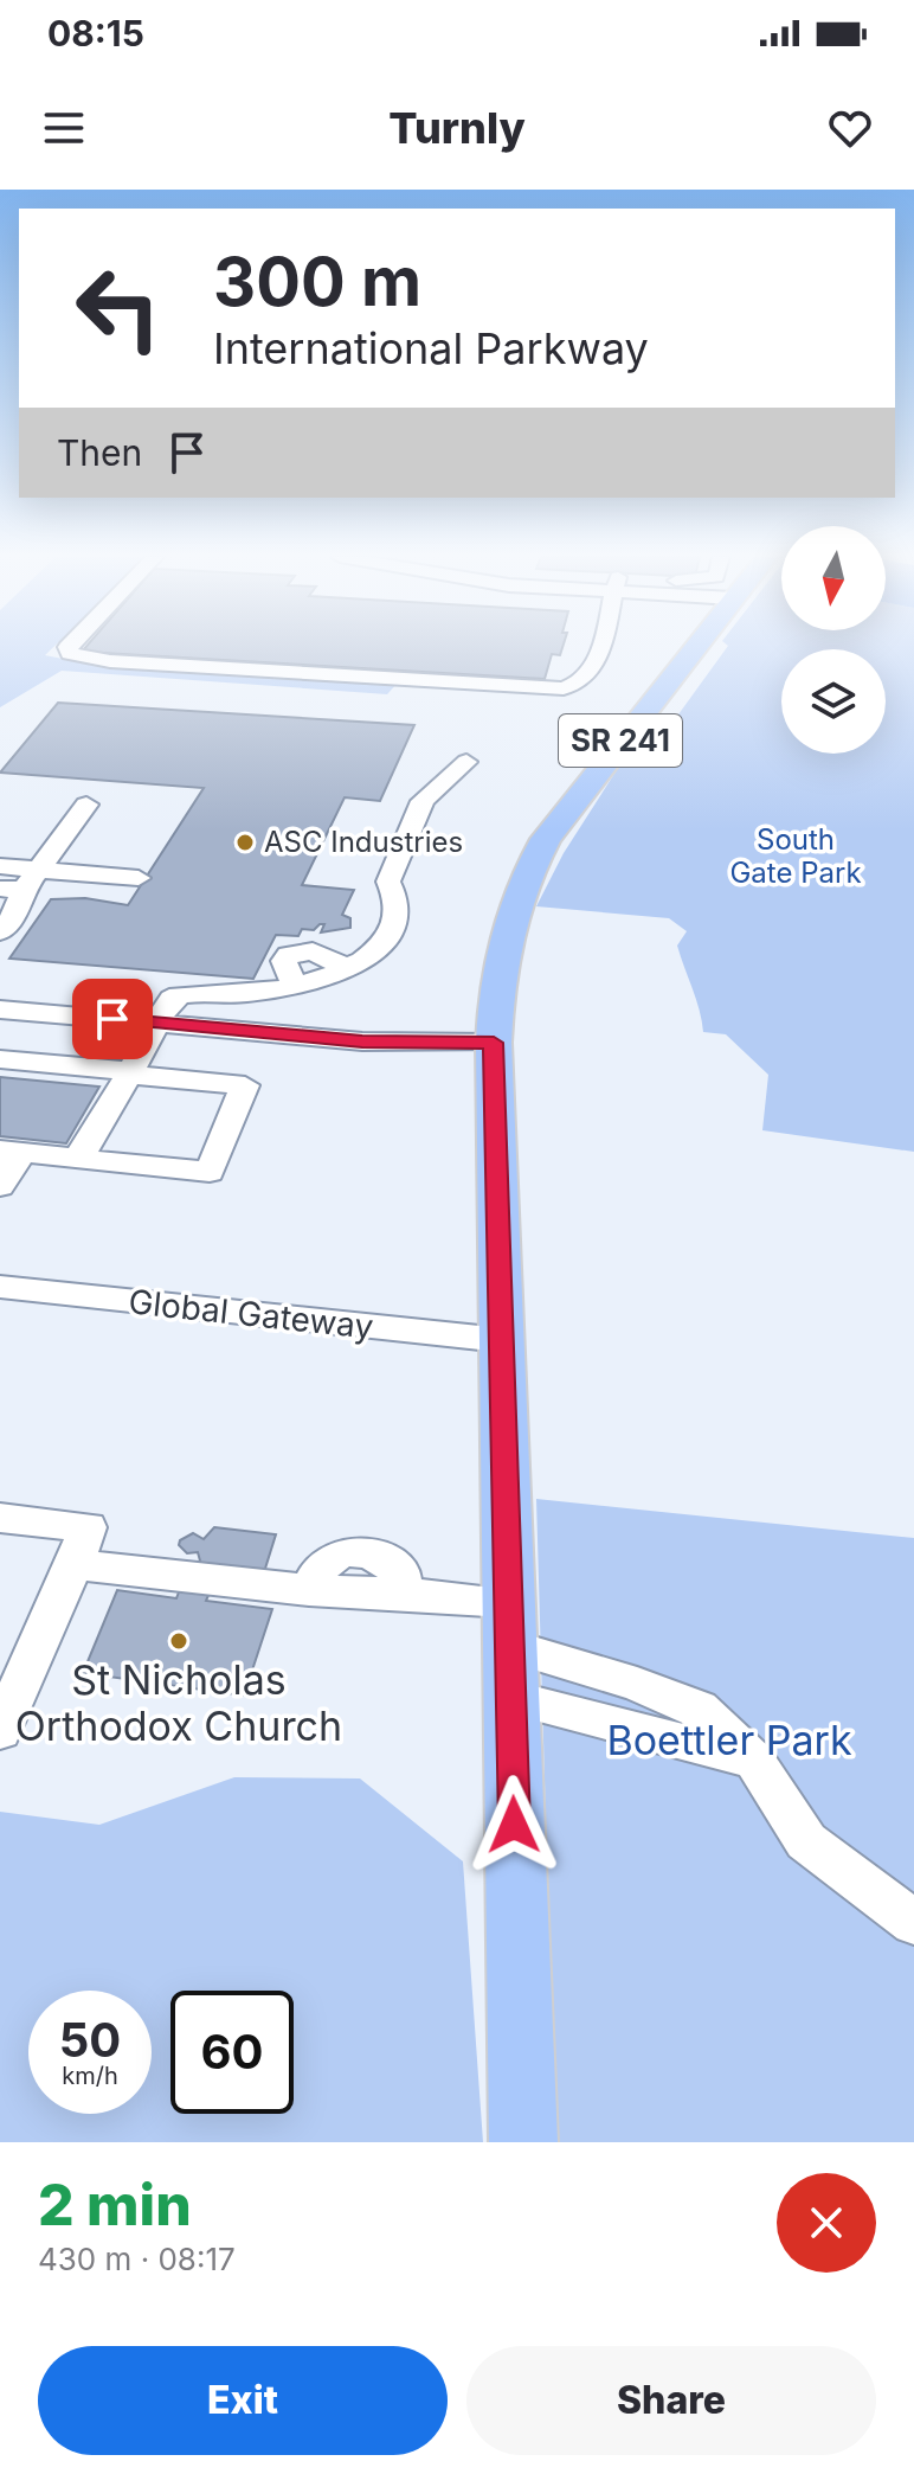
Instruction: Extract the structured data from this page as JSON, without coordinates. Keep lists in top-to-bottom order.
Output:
{
  "streets": {
    "main road": ["SR 241"],
    "street": ["Global Gateway"]
  },
  "crossings": [
    ["SR 241", "Global Gateway"]
  ],
  "parks": ["South Gate Park", "Boettler Park"],
  "places": ["ASC Industries", "St Nicholas Orthodox Church"],
  "north": "bottom",
  "page": {
    "status": "08:15",
    "header": "Turnly",
    "turn": ["300 m", "International Parkway"],
    "then": "Then",
    "speed": "50 km/h",
    "limit": "60",
    "heading": ["2 min", "430 m · 08:17"],
    "buttons": ["Exit", "Share"]
  }
}
